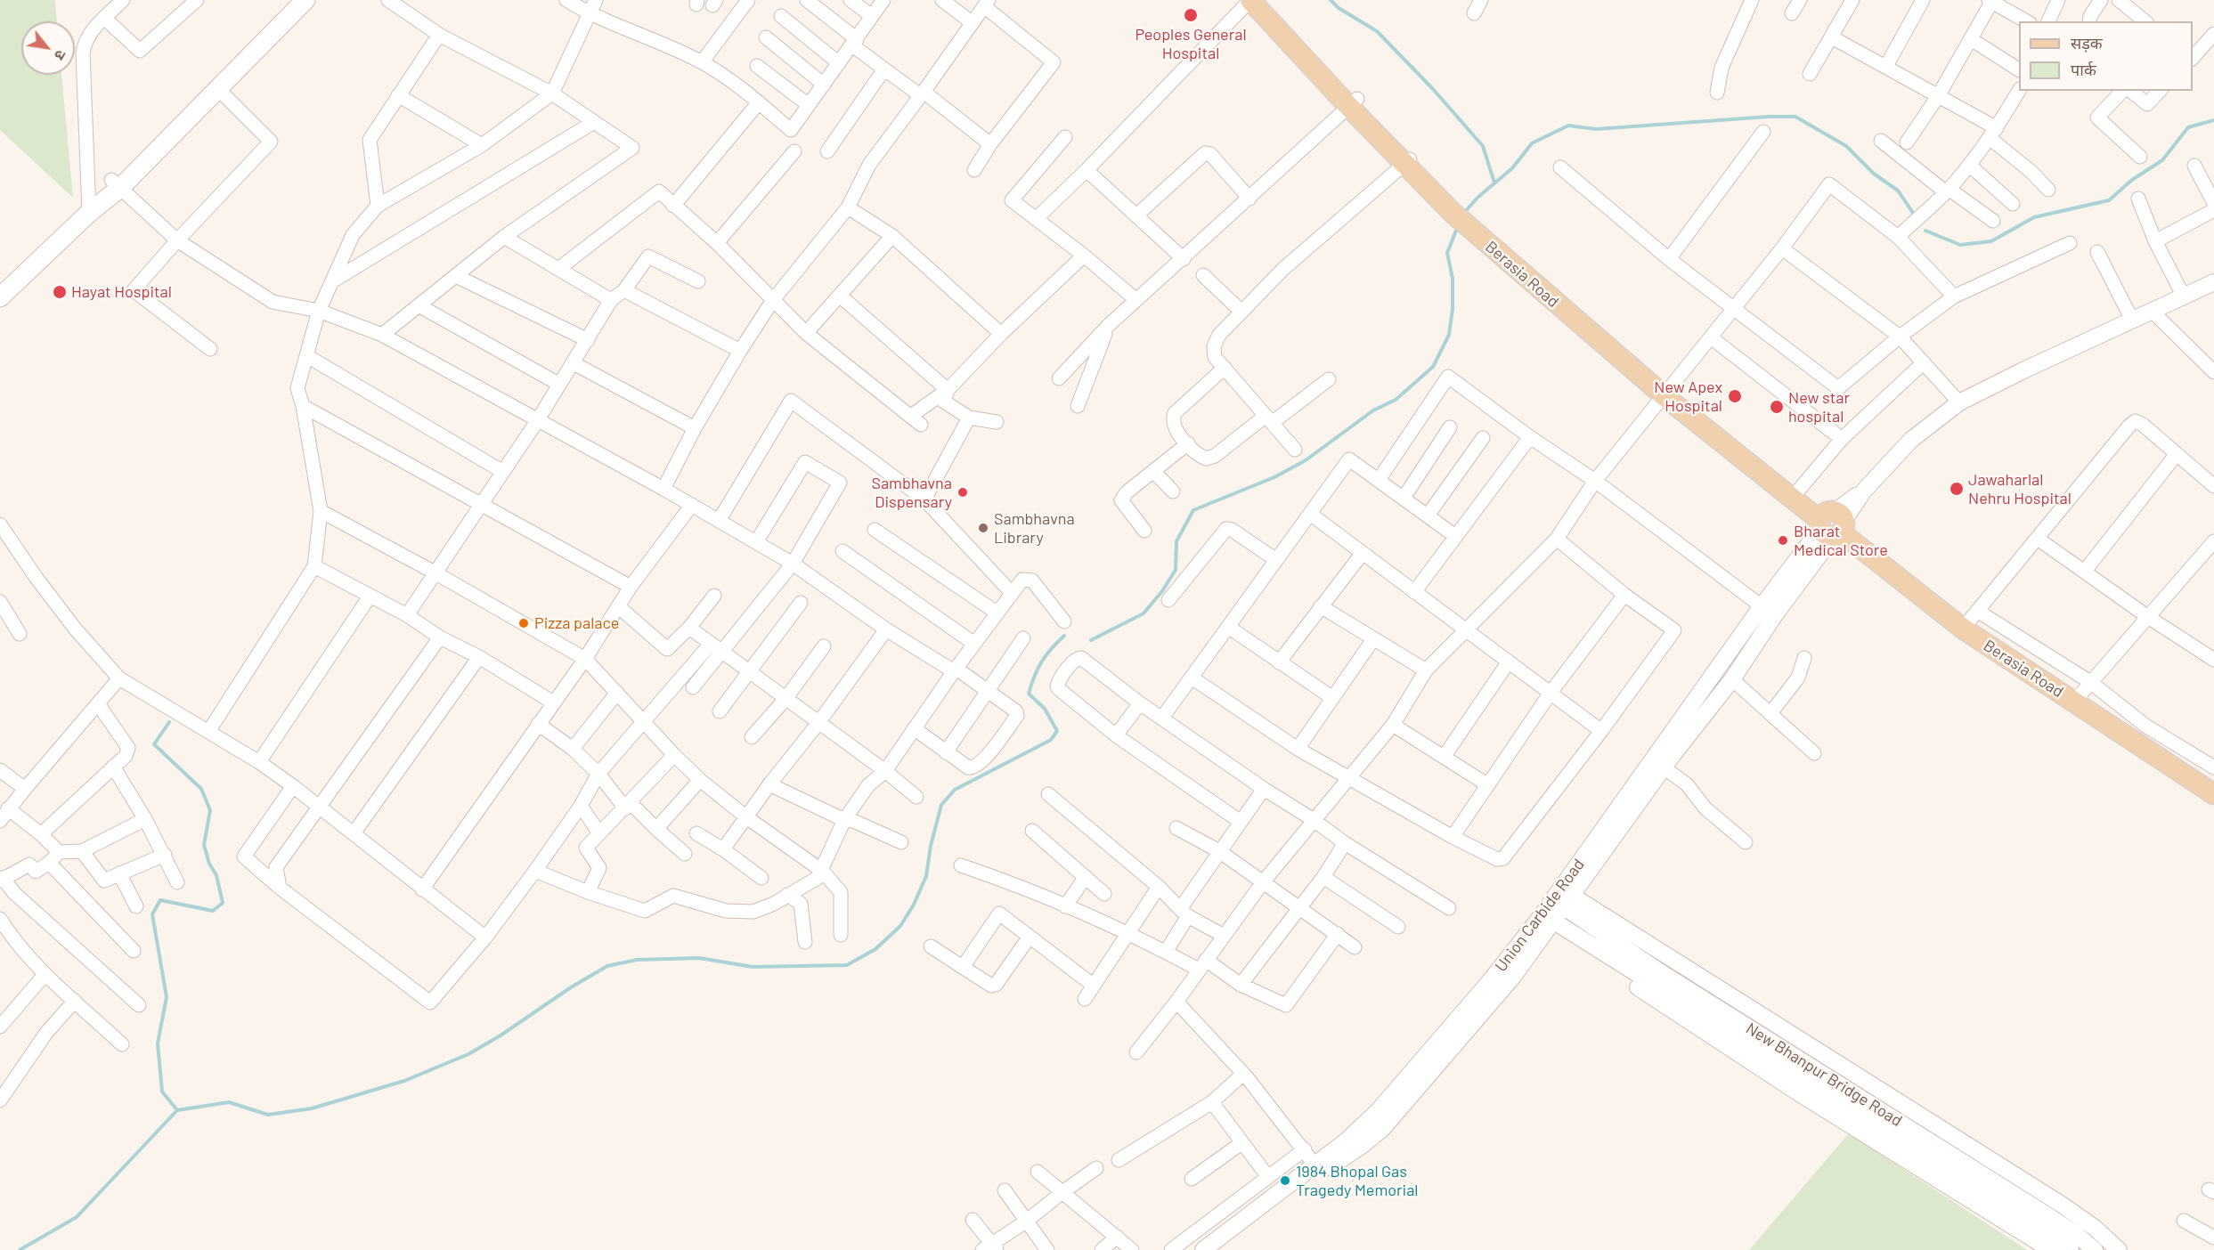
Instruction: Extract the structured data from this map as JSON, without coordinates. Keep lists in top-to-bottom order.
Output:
{
  "streets": {
    "main road": ["Berasia Road"],
    "street": ["Union Carbide Road", "New Bhanpur Bridge Road"]
  },
  "crossings": [
    ["Berasia Road", "Union Carbide Road"],
    ["Union Carbide Road", "New Bhanpur Bridge Road"]
  ],
  "places": [
    "Peoples General Hospital",
    "Hayat Hospital",
    "New Apex Hospital",
    "New star hospital",
    "Jawaharlal Nehru Hospital",
    "Sambhavna Dispensary",
    "Sambhavna Library",
    "Bharat Medical Store",
    "Pizza palace",
    "1984 Bhopal Gas Tragedy Memorial"
  ],
  "legend": ["सड़क", "पार्क"],
  "north": "bottom right"
}
